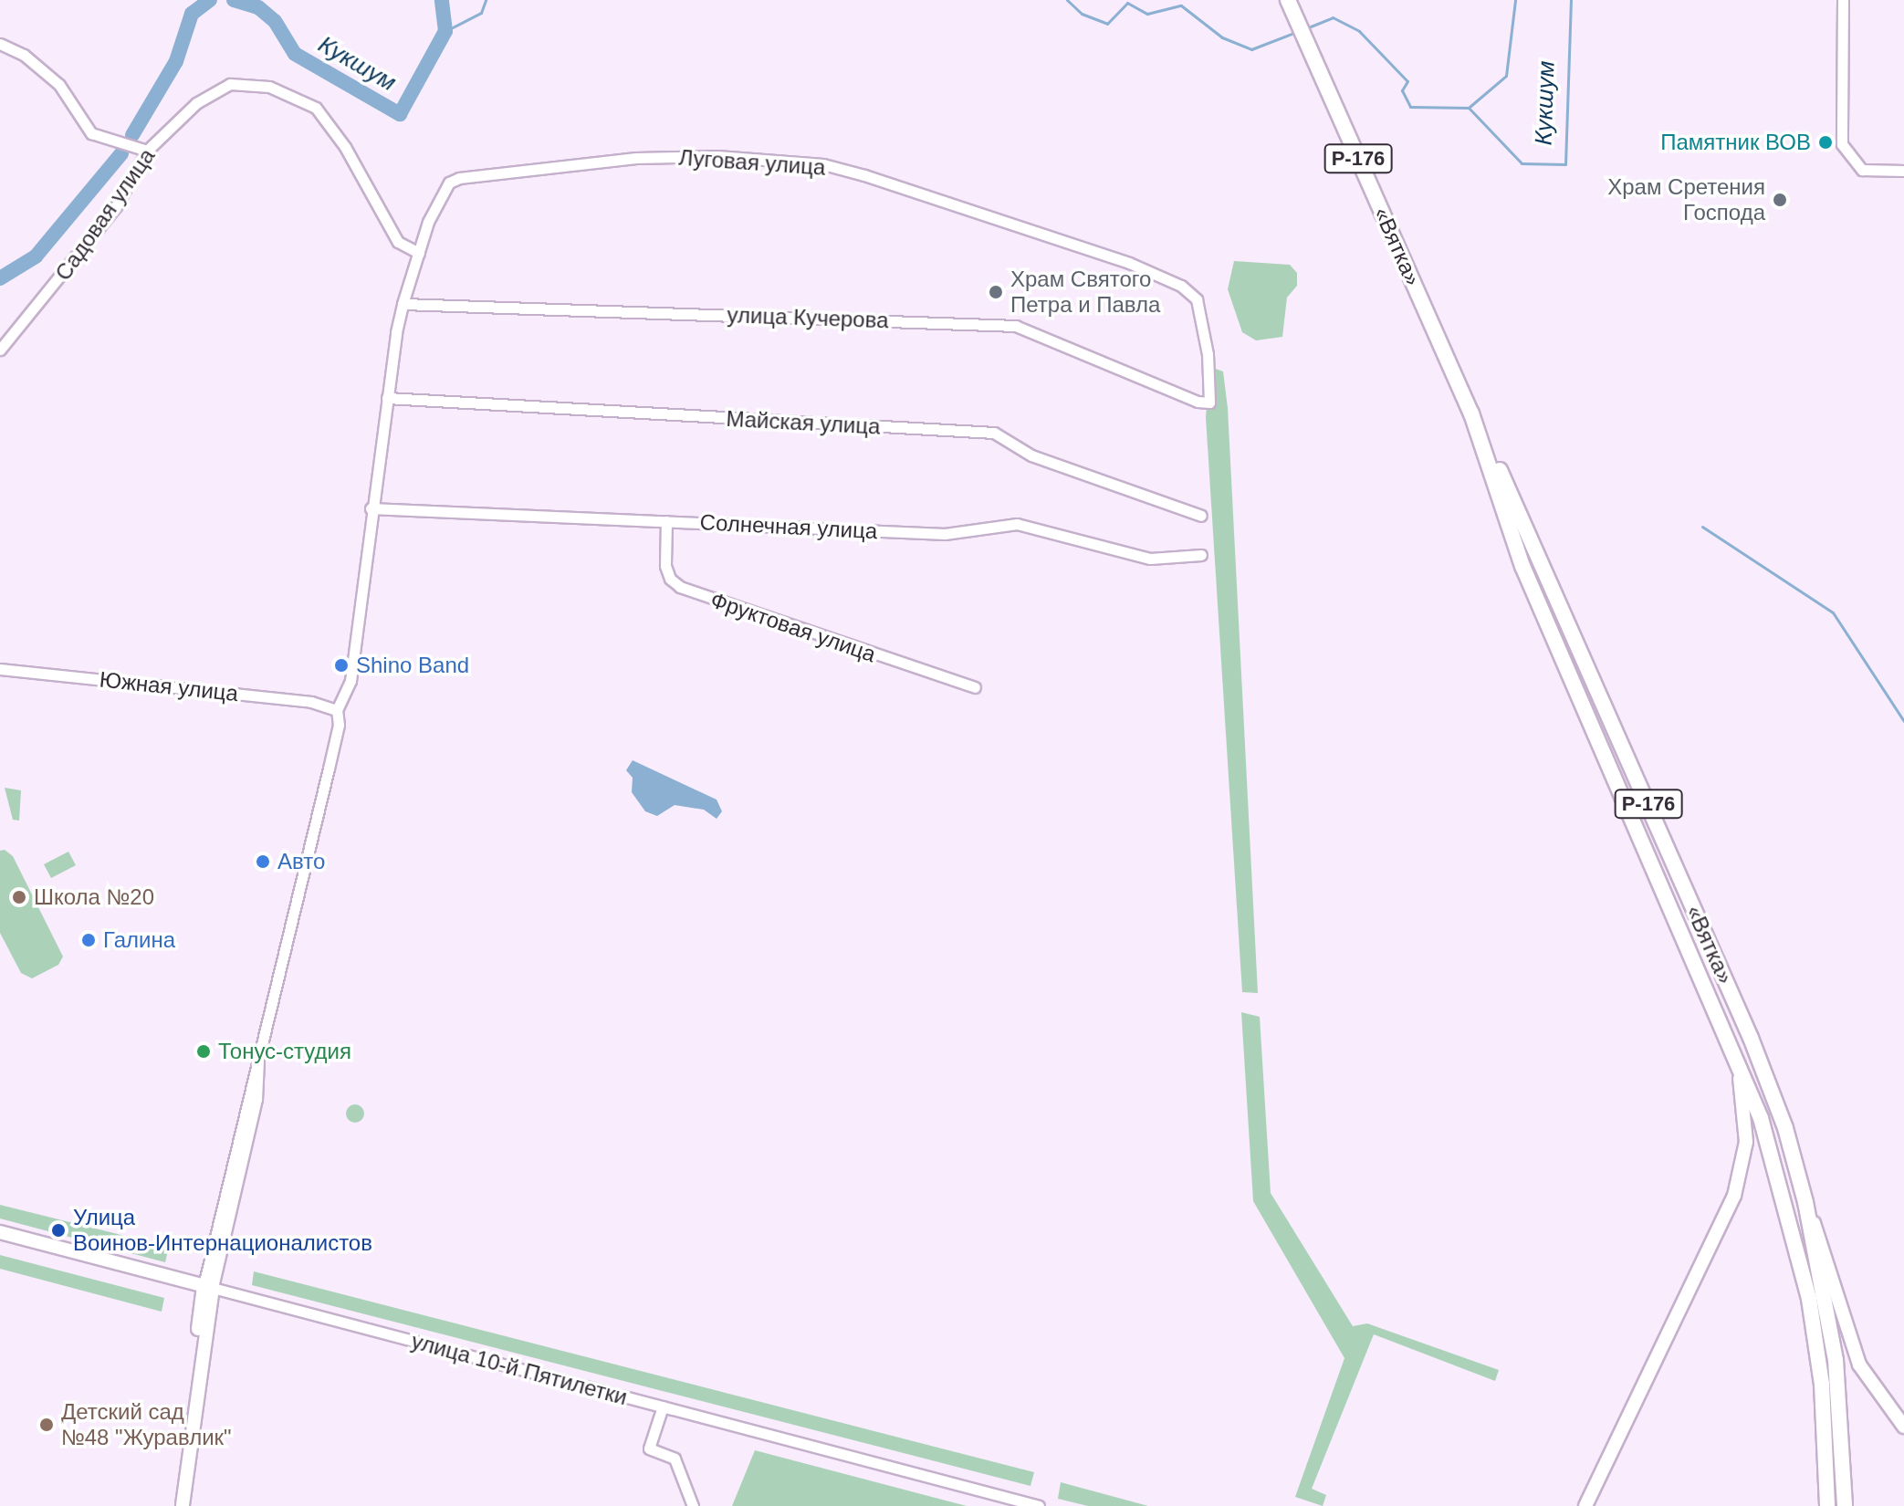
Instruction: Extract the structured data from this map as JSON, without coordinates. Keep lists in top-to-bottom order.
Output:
{
  "streets": {
    "highway": ["Р-176", "«Вятка»"],
    "main road": ["улица 10-й Пятилетки"],
    "street": [
      "Луговая улица",
      "Садовая улица",
      "улица Кучерова",
      "Майская улица",
      "Солнечная улица",
      "Фруктовая улица",
      "Южная улица"
    ]
  },
  "crossings": [
    ["Луговая улица", "Садовая улица"],
    ["Луговая улица", "улица Кучерова"],
    ["Солнечная улица", "Фруктовая улица"]
  ],
  "water": ["Кукшум"],
  "places": [
    "Памятник ВОВ",
    "Храм Сретения Господа",
    "Храм Святого Петра и Павла",
    "Shino Band",
    "Авто",
    "Школа №20",
    "Галина",
    "Тонус-студия",
    "Улица Воинов-Интернационалистов",
    "Детский сад №48 \"Журавлик\""
  ]
}
